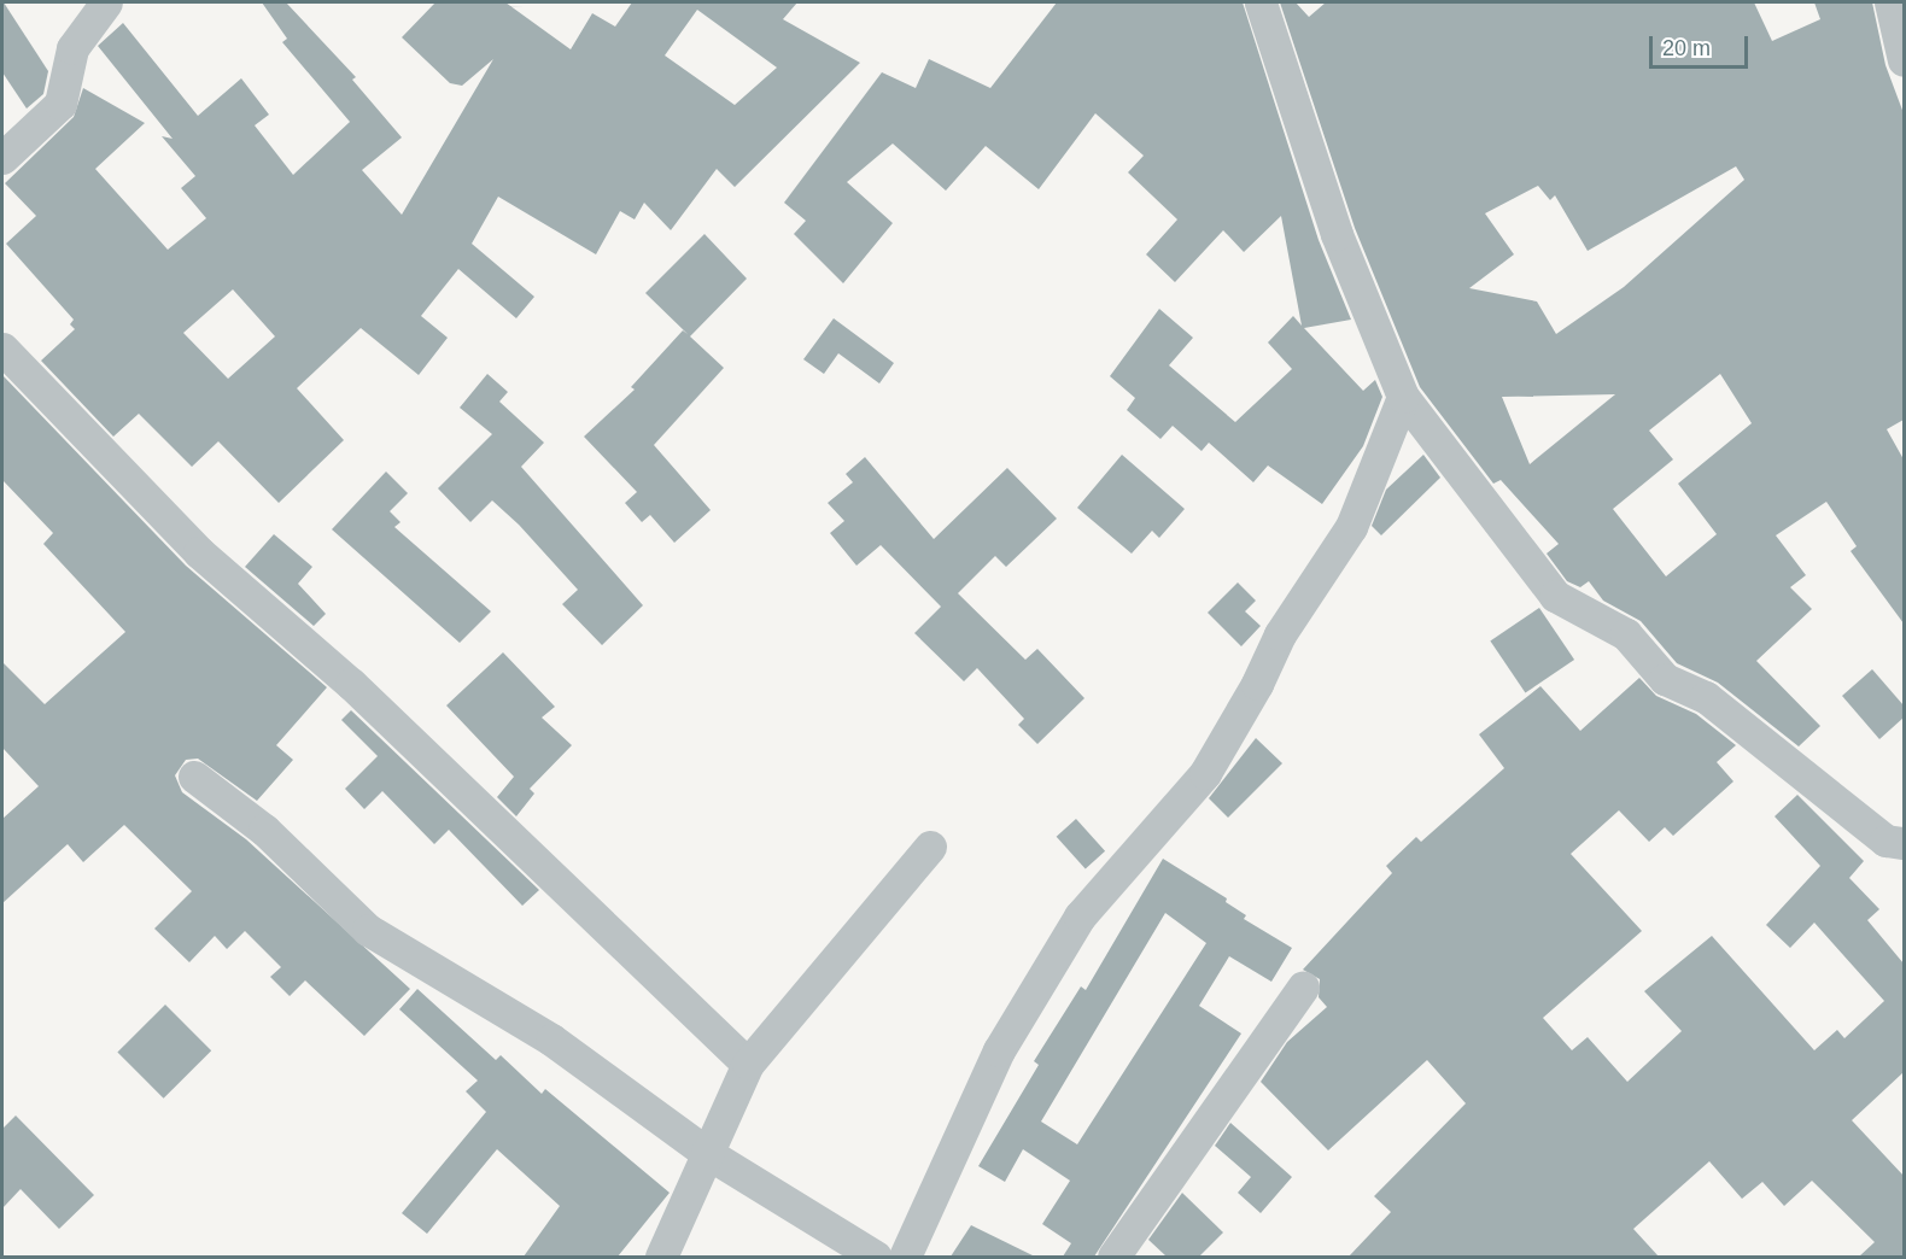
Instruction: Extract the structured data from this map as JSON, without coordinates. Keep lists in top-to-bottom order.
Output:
{
  "scale_bar": "20 m"
}
